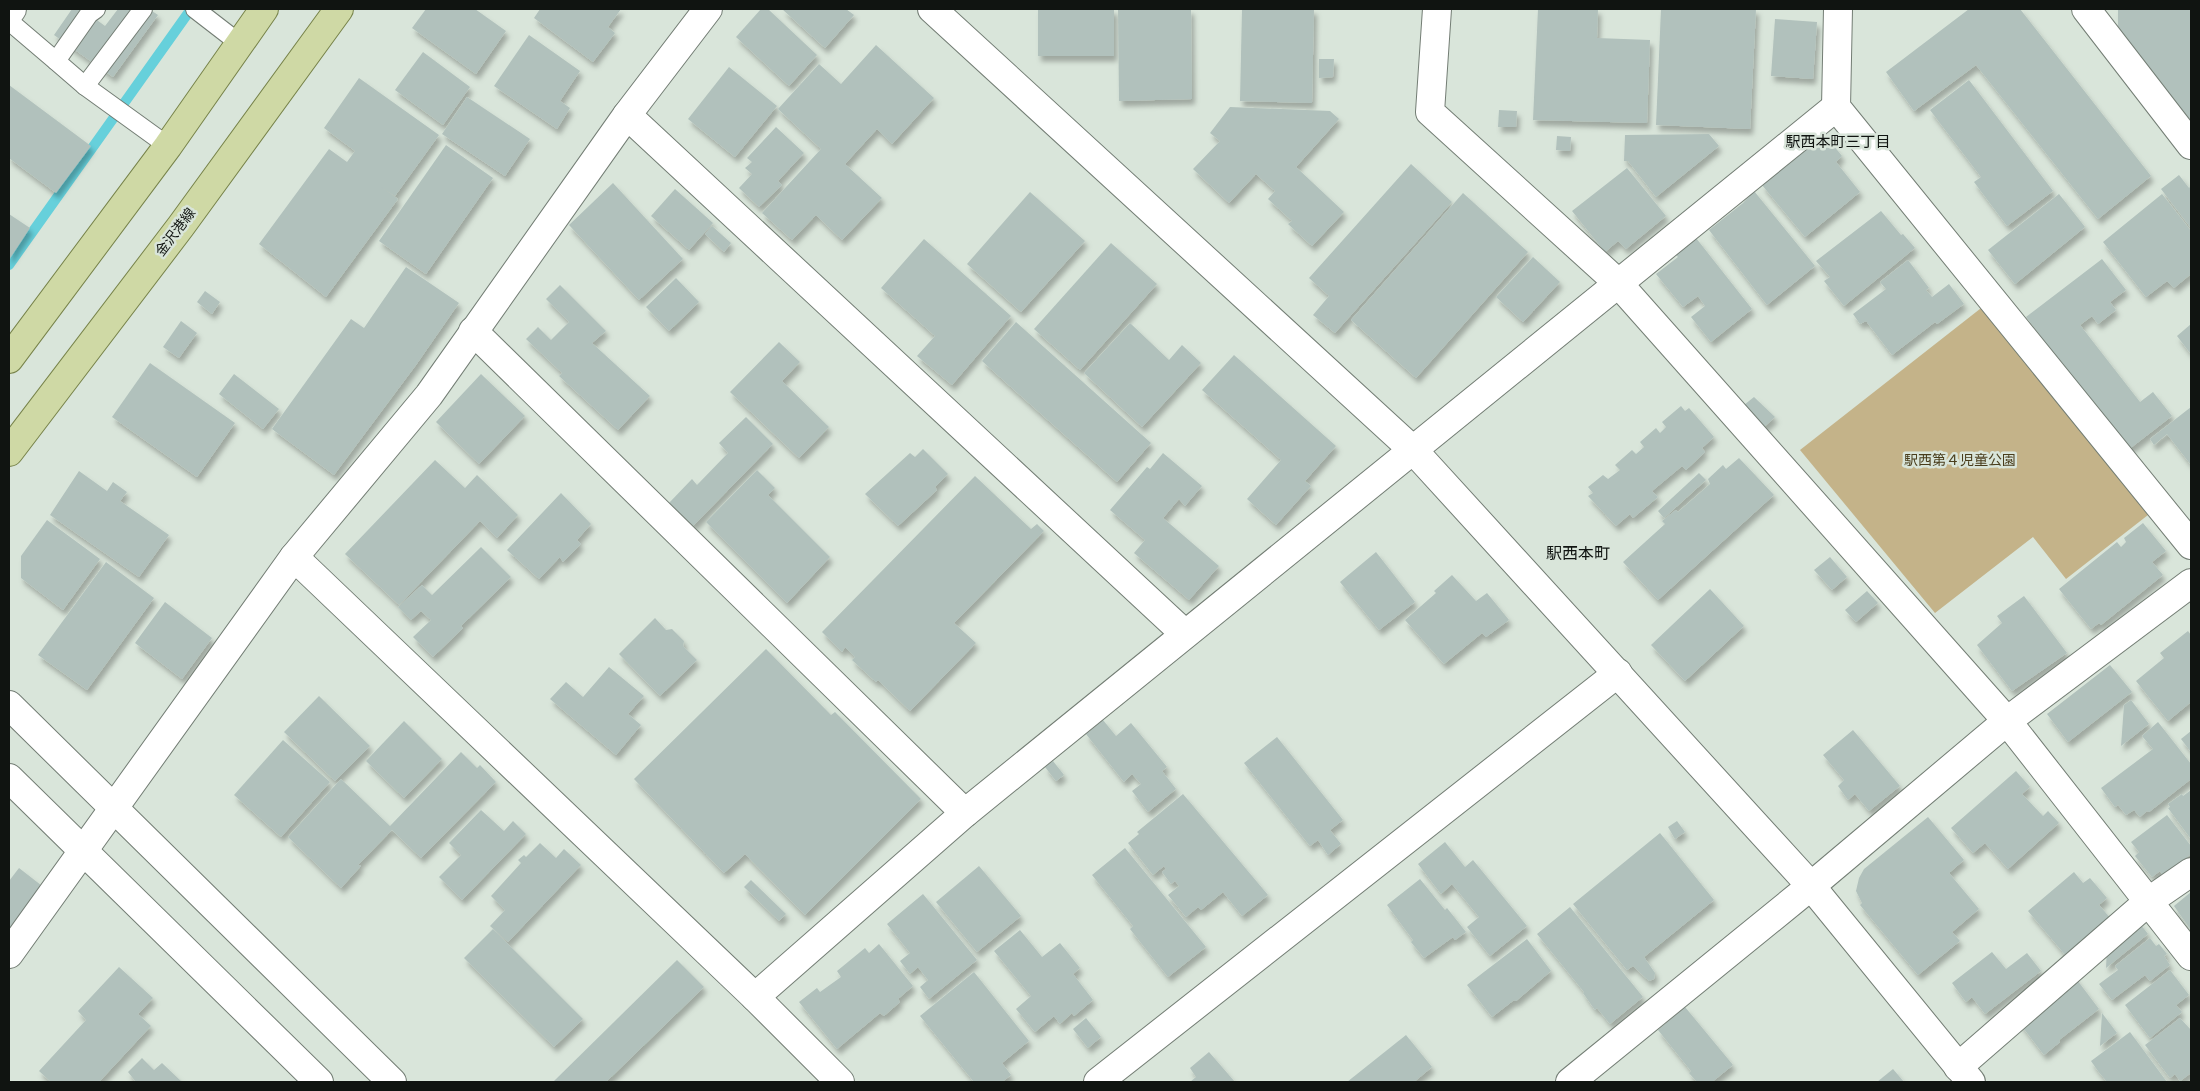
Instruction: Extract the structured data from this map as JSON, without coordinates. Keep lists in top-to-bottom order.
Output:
{
  "streets": {
    "main road": ["金沢港線"]
  },
  "districts": ["駅西本町三丁目", "駅西本町"],
  "parks": ["駅西第４児童公園"]
}
